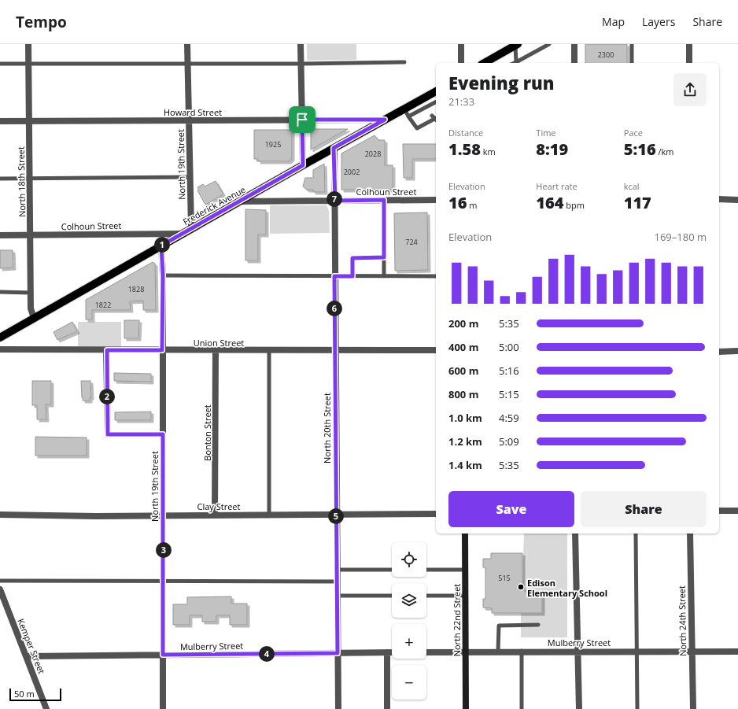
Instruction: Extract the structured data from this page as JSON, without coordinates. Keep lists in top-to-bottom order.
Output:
{
  "streets": {
    "main road": ["Frederick Avenue", "North 22nd Street"],
    "street": [
      "Howard Street",
      "North 19th Street",
      "North 18th Street",
      "Colhoun Street",
      "Union Street",
      "North 20th Street",
      "Bonton Street",
      "Clay Street",
      "North 24th Street",
      "Mulberry Street",
      "Kemper Street"
    ]
  },
  "crossings": [
    ["Howard Street", "North 19th Street"],
    ["Howard Street", "North 18th Street"],
    ["Howard Street", "Frederick Avenue"],
    ["North 19th Street", "Frederick Avenue"],
    ["North 19th Street", "Union Street"],
    ["North 19th Street", "Clay Street"],
    ["North 19th Street", "Mulberry Street"],
    ["North 18th Street", "Colhoun Street"],
    ["North 18th Street", "Frederick Avenue"],
    ["Colhoun Street", "Frederick Avenue"],
    ["Colhoun Street", "North 20th Street"],
    ["Frederick Avenue", "North 20th Street"],
    ["Union Street", "North 20th Street"],
    ["Union Street", "Bonton Street"],
    ["North 20th Street", "Clay Street"],
    ["North 20th Street", "Mulberry Street"],
    ["Bonton Street", "Clay Street"],
    ["North 22nd Street", "Mulberry Street"],
    ["North 24th Street", "Mulberry Street"],
    ["Mulberry Street", "Kemper Street"]
  ],
  "places": ["Edison Elementary School"],
  "house_numbers": [
    "2300",
    "1925",
    "2028",
    "2002",
    "724",
    "1828",
    "1822",
    "515"
  ],
  "scale_bar": "50 m",
  "page": {
    "header": "Tempo",
    "nav": ["Map", "Layers", "Share"],
    "heading": ["Evening run", "21:33"],
    "stats": [
      ["Distance", "1.58 km"],
      ["Time", "8:19"],
      ["Pace", "5:16 /km"],
      ["Elevation", "16 m"],
      ["Heart rate", "164 bpm"],
      ["kcal", "117"]
    ],
    "pins": [
      "7",
      "1",
      "6",
      "2",
      "5",
      "3",
      "4"
    ],
    "chart": ["Elevation", "169–180 m"],
    "list": [
      {
        "name": "200 m",
        "note": "5:35"
      },
      {
        "name": "400 m",
        "note": "5:00"
      },
      {
        "name": "600 m",
        "note": "5:16"
      },
      {
        "name": "800 m",
        "note": "5:15"
      },
      {
        "name": "1.0 km",
        "note": "4:59"
      },
      {
        "name": "1.2 km",
        "note": "5:09"
      },
      {
        "name": "1.4 km",
        "note": "5:35"
      }
    ],
    "buttons": ["Save", "Share"],
    "map_buttons": ["+", "−"],
    "scale": "50 m"
  }
}
